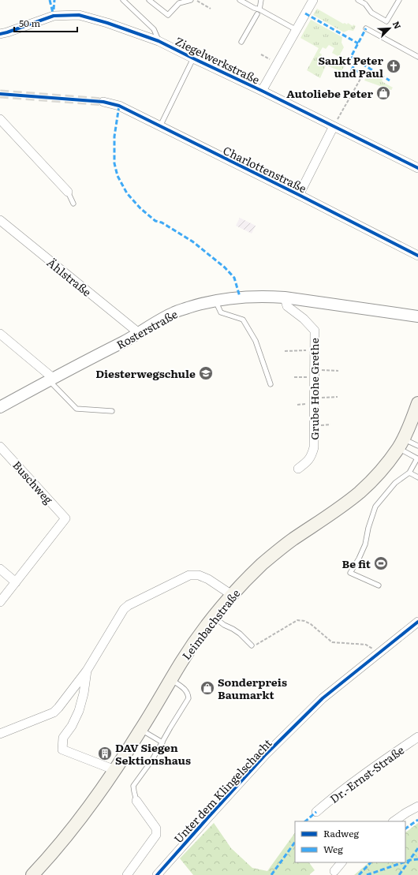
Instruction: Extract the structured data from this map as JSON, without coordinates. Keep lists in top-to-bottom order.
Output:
{
  "streets": {
    "main road": ["Leimbachstraße"],
    "street": [
      "Ziegelwerkstraße",
      "Charlottenstraße",
      "Ählstraße",
      "Rosterstraße",
      "Grube Hohe Grethe",
      "Buschweg",
      "Dr.-Ernst-Straße",
      "Unter dem Klingelschacht"
    ]
  },
  "crossings": [
    ["Ählstraße", "Rosterstraße"],
    ["Rosterstraße", "Grube Hohe Grethe"]
  ],
  "places": {
    "church": ["Sankt Peter und Paul"],
    "shop": ["Autoliebe Peter", "Sonderpreis Baumarkt"],
    "school or university": ["Diesterwegschule"],
    "sports": ["Be fit"],
    "building": ["DAV Siegen Sektionshaus"]
  },
  "legend": ["Radweg", "Weg"],
  "scale_bar": "50 m",
  "north": "top right"
}
